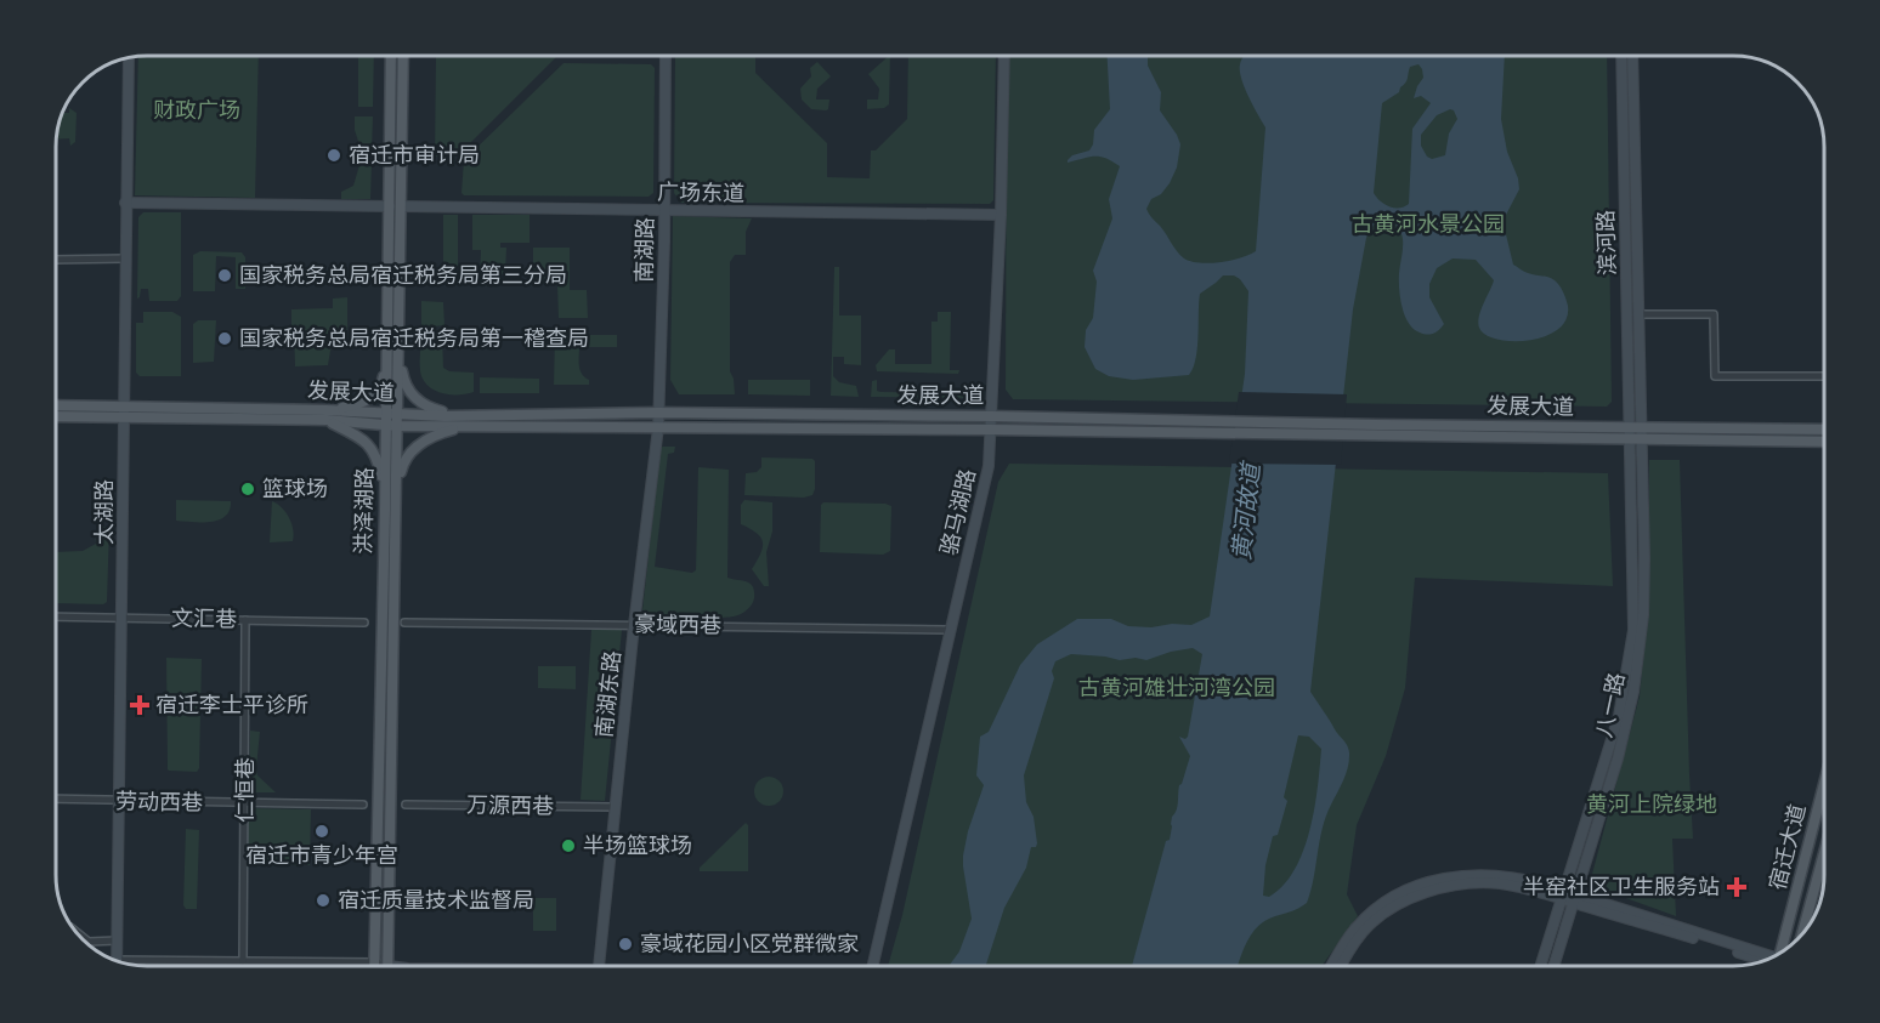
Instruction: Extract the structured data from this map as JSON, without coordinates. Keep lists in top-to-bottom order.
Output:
{
  "streets": {
    "main road": ["发展大道", "洪泽湖路", "宿迁大道"],
    "street": [
      "广场东道",
      "滨河路",
      "南湖路",
      "太湖路",
      "骆马湖路",
      "文汇巷",
      "豪域西巷",
      "南湖东路",
      "八一路",
      "仁恒巷",
      "劳动西巷",
      "万源西巷"
    ]
  },
  "crossings": [
    ["广场东道", "南湖路"],
    ["广场东道", "洪泽湖路"],
    ["广场东道", "太湖路"],
    ["广场东道", "骆马湖路"],
    ["滨河路", "发展大道"],
    ["滨河路", "八一路"],
    ["南湖路", "发展大道"],
    ["南湖路", "南湖东路"],
    ["发展大道", "洪泽湖路"],
    ["发展大道", "太湖路"],
    ["发展大道", "骆马湖路"],
    ["发展大道", "南湖东路"],
    ["发展大道", "八一路"],
    ["太湖路", "文汇巷"],
    ["太湖路", "劳动西巷"],
    ["骆马湖路", "豪域西巷"],
    ["文汇巷", "仁恒巷"],
    ["豪域西巷", "南湖东路"],
    ["南湖东路", "万源西巷"],
    ["仁恒巷", "劳动西巷"]
  ],
  "water": ["黄河故道"],
  "parks": [
    "财政广场",
    "古黄河水景公园",
    "古黄河雄壮河湾公园",
    "黄河上院绿地"
  ],
  "places": {
    "other": [
      "宿迁市审计局",
      "国家税务总局宿迁税务局第三分局",
      "国家税务总局宿迁税务局第一稽查局",
      "篮球场",
      "宿迁市青少年宫",
      "半场篮球场",
      "宿迁质量技术监督局",
      "豪域花园小区党群微家"
    ],
    "health": ["宿迁李士平诊所", "半窑社区卫生服务站"]
  }
}
